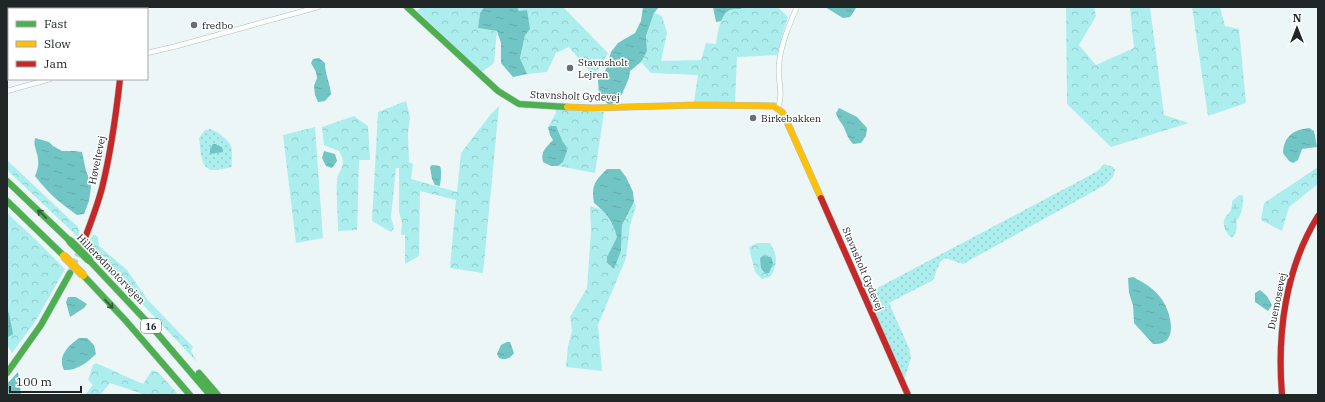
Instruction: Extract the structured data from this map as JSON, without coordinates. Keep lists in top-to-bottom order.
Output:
{
  "streets": {
    "main road": [
      "Stavnsholt Gydevej",
      "Høveltevej",
      "Hillerødmotorvejen",
      "Duemosevej",
      "16"
    ]
  },
  "places": ["fredbo", "Stavnsholt Lejren", "Birkebakken"],
  "legend": ["Fast", "Slow", "Jam"],
  "scale_bar": "100 m",
  "north": "top"
}
